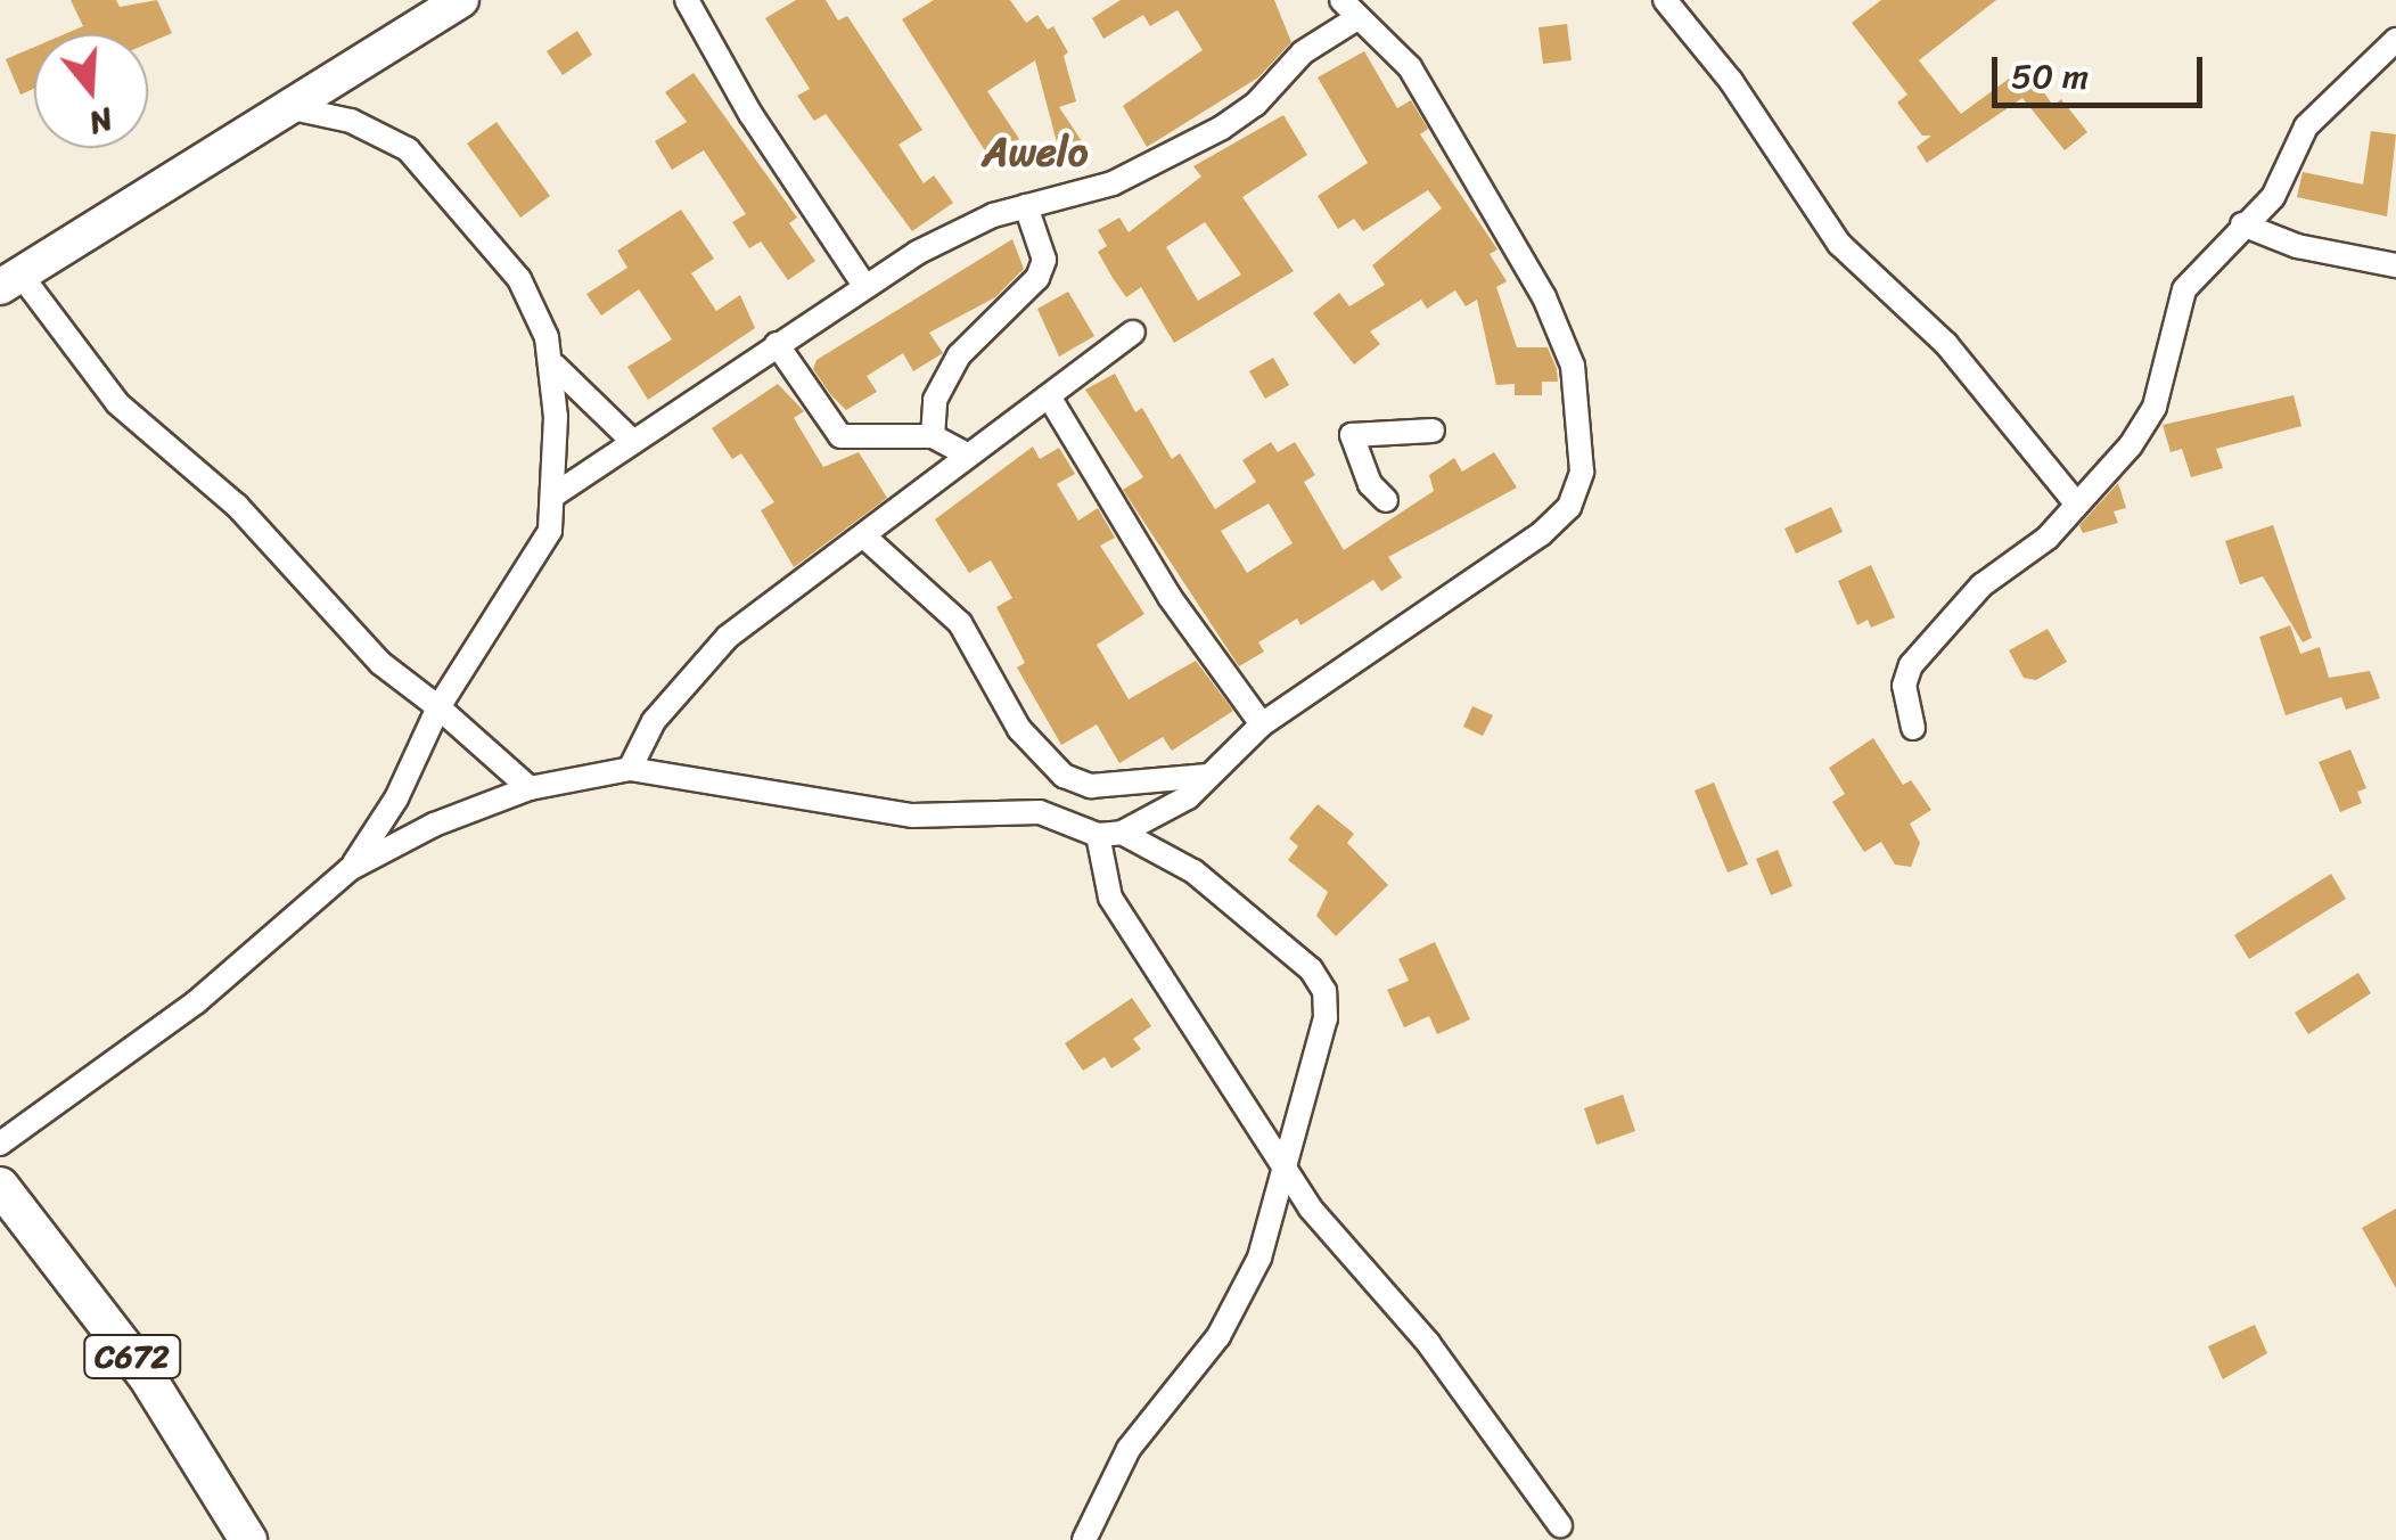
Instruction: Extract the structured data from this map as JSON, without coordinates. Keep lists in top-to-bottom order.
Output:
{
  "streets": {
    "main road": ["C672"]
  },
  "districts": ["Awelo"],
  "scale_bar": "50 m",
  "north": "bottom"
}
